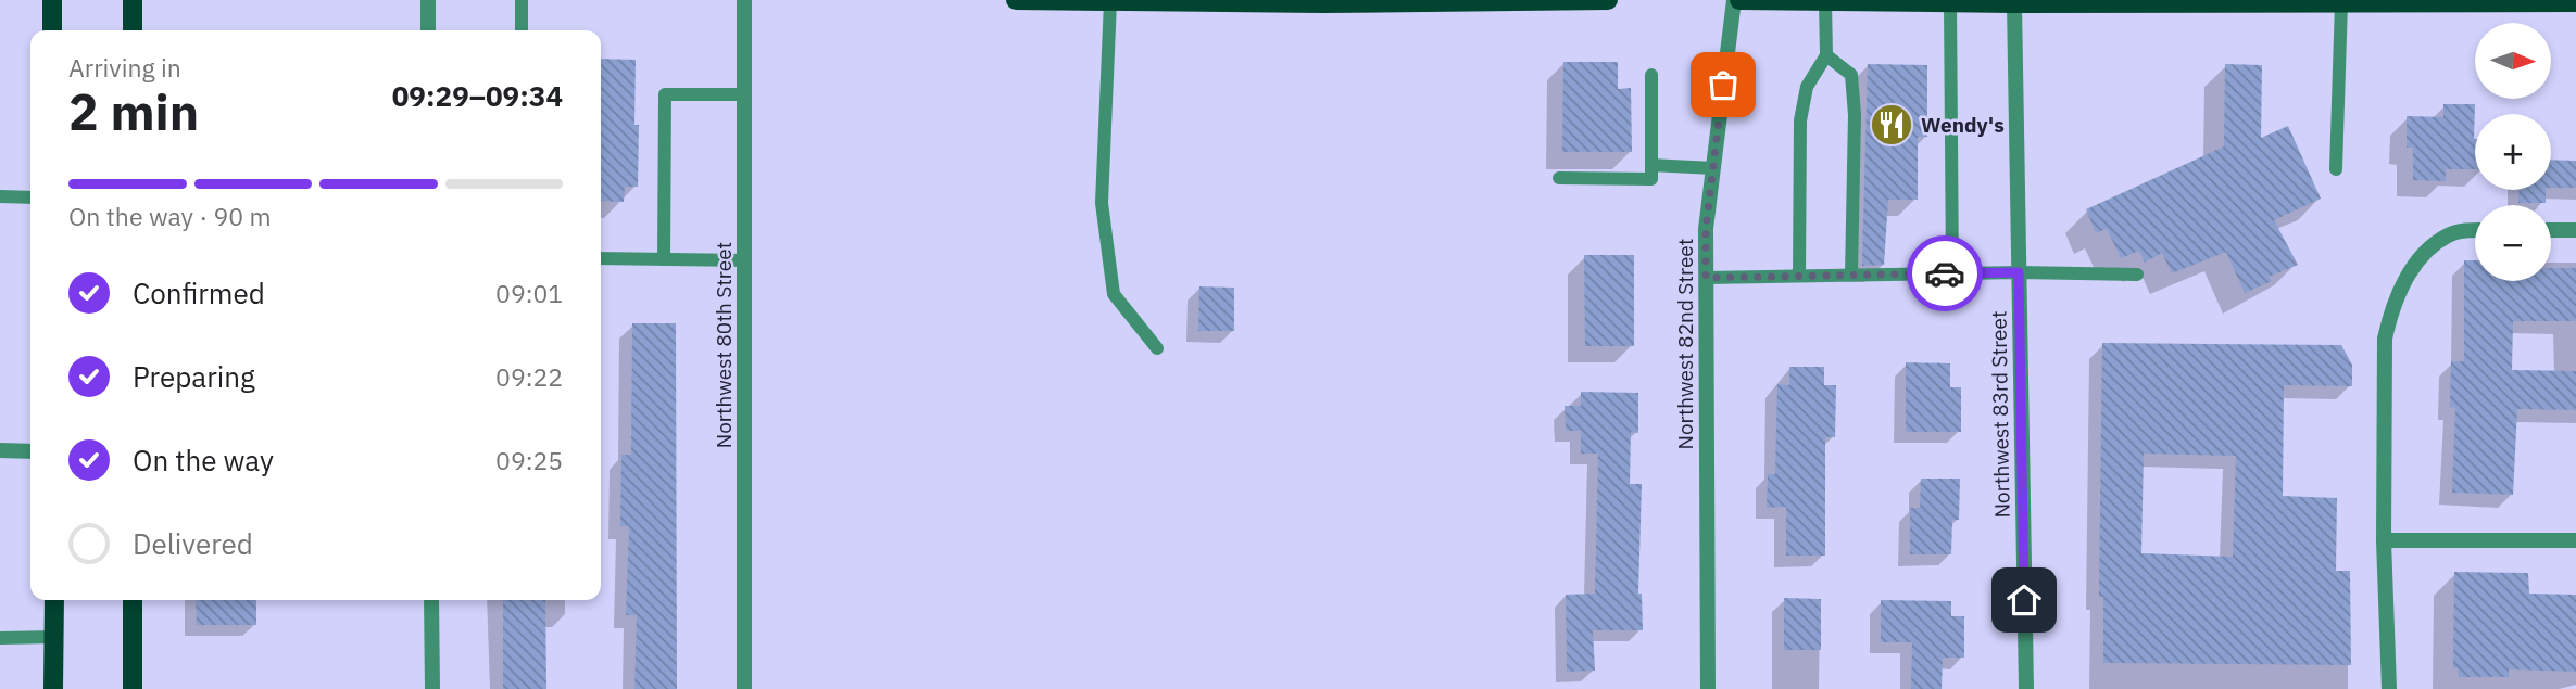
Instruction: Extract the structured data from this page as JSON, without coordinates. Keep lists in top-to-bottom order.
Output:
{
  "streets": {
    "street": ["Northwest 82nd Street", "Northwest 80th Street", "Northwest 83rd Street"]
  },
  "places": {
    "restaurant": ["Wendy's"]
  },
  "north": "right",
  "page": {
    "map_buttons": ["+", "−"],
    "heading": ["2 min", "Arriving in", "09:29–09:34"],
    "bar": "On the way · 90 m",
    "list": [
      ["Confirmed", "09:01"],
      ["Preparing", "09:22"],
      ["On the way", "09:25"],
      "Delivered"
    ]
  }
}
